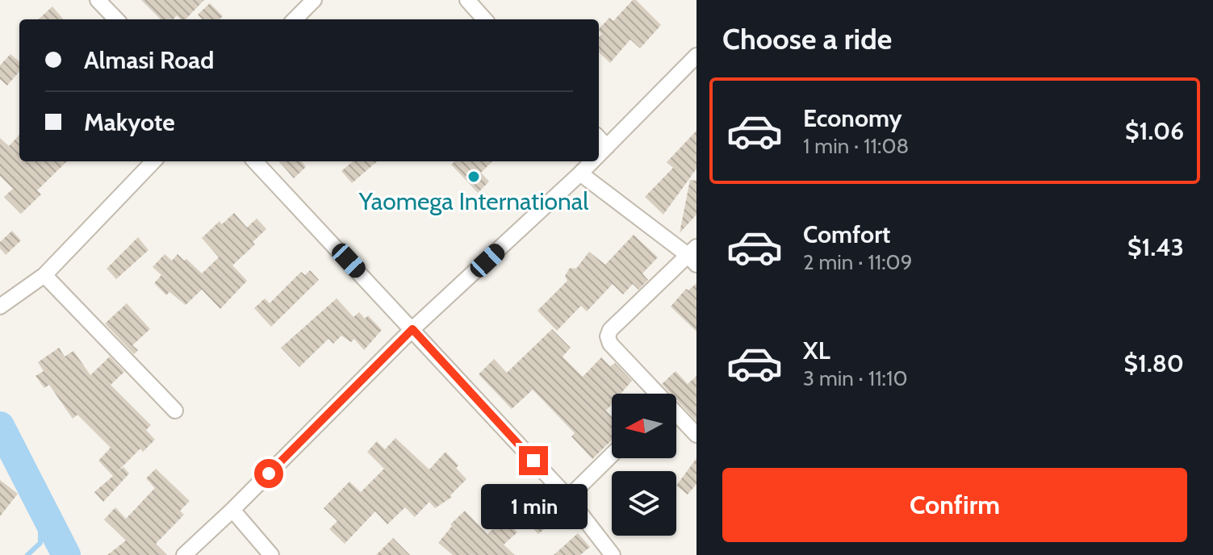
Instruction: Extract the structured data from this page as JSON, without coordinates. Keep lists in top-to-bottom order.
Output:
{
  "places": ["Yaomega International"],
  "north": "left",
  "page": {
    "heading": "Choose a ride",
    "banner": ["Almasi Road", "Makyote"],
    "list": [
      {
        "name": "Economy",
        "note": "1 min · 11:08",
        "value": "$1.06"
      },
      {
        "name": "Comfort",
        "note": "2 min · 11:09",
        "value": "$1.43"
      },
      {
        "name": "XL",
        "note": "3 min · 11:10",
        "value": "$1.80"
      }
    ],
    "buttons": "Confirm",
    "bubble": "1 min"
  }
}
